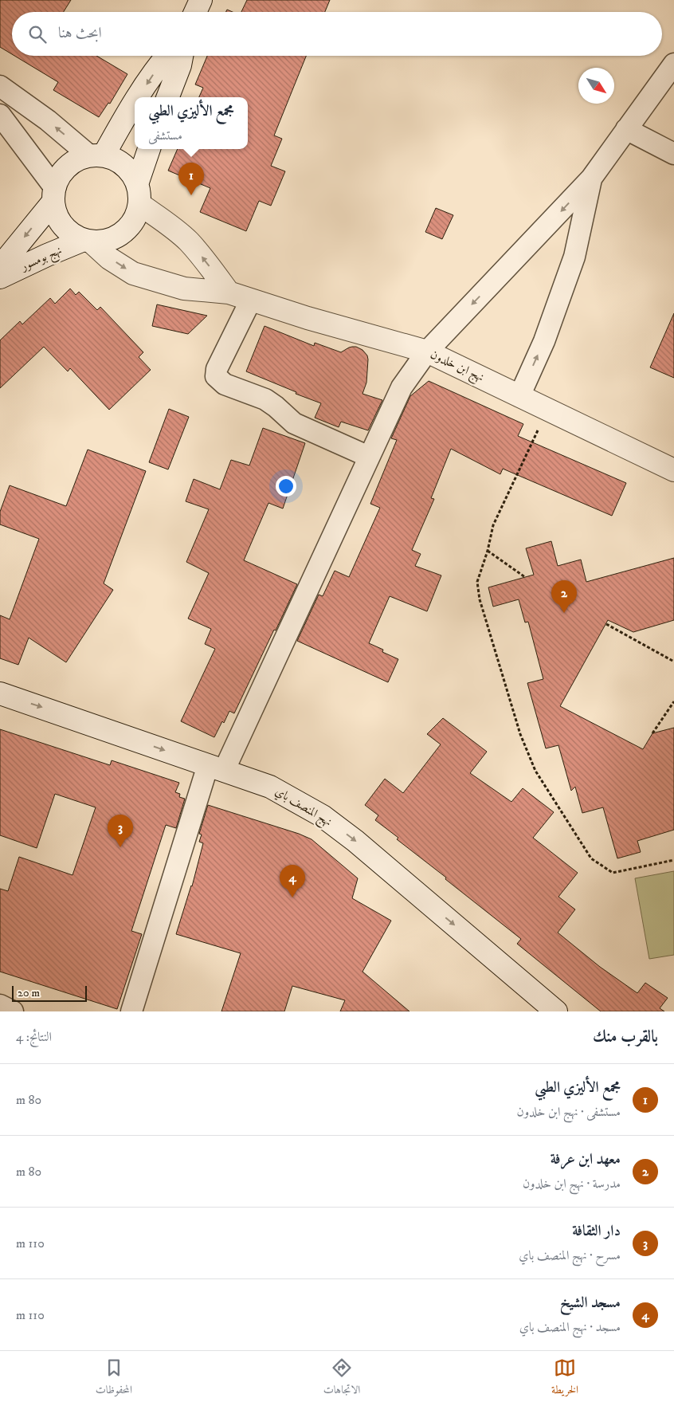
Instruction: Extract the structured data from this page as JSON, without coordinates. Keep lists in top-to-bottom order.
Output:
{
  "streets": {
    "main road": ["نهج بومسور", "نهج ابن خلدون", "نهج المنصف باي"]
  },
  "crossings": [
    ["نهج بومسور", "نهج ابن خلدون"]
  ],
  "one_way": ["نهج المنصف باي"],
  "scale_bar": "20 m",
  "north": "bottom right",
  "page": {
    "search": "ابحث هنا",
    "popup": ["مجمع الأليزي الطبي", "مستشفى"],
    "pins": [
      "1",
      "2",
      "3",
      "4"
    ],
    "scale": "20 m",
    "heading": ["بالقرب منك", "النتائج: 4"],
    "list": [
      {
        "mark": "1",
        "name": "مجمع الأليزي الطبي",
        "note": "مستشفى · نهج ابن خلدون",
        "value": "80 m"
      },
      {
        "mark": "2",
        "name": "معهد ابن عرفة",
        "note": "مدرسة · نهج ابن خلدون",
        "value": "80 m"
      },
      {
        "mark": "3",
        "name": "دار الثقافة",
        "note": "مسرح · نهج المنصف باي",
        "value": "110 m"
      },
      {
        "mark": "4",
        "name": "مسجد الشيخ",
        "note": "مسجد · نهج المنصف باي",
        "value": "110 m"
      }
    ],
    "nav": ["الخريطة", "الاتجاهات", "المحفوظات"]
  }
}
